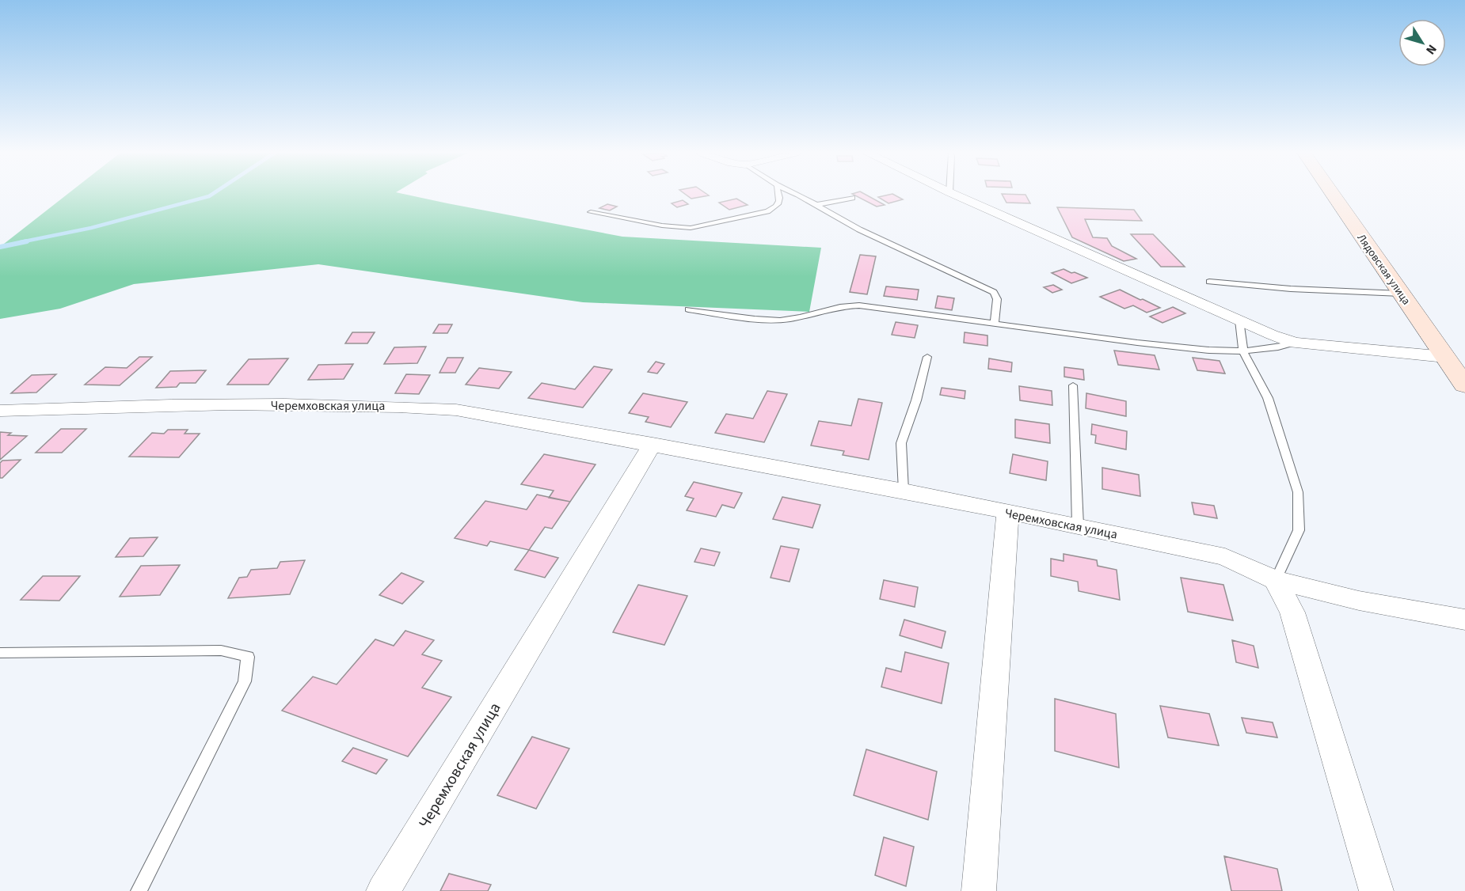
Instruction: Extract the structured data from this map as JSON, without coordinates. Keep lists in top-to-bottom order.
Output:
{
  "streets": {
    "main road": ["Лядовская улица"],
    "street": ["Черемховская улица"]
  },
  "north": "bottom right"
}
